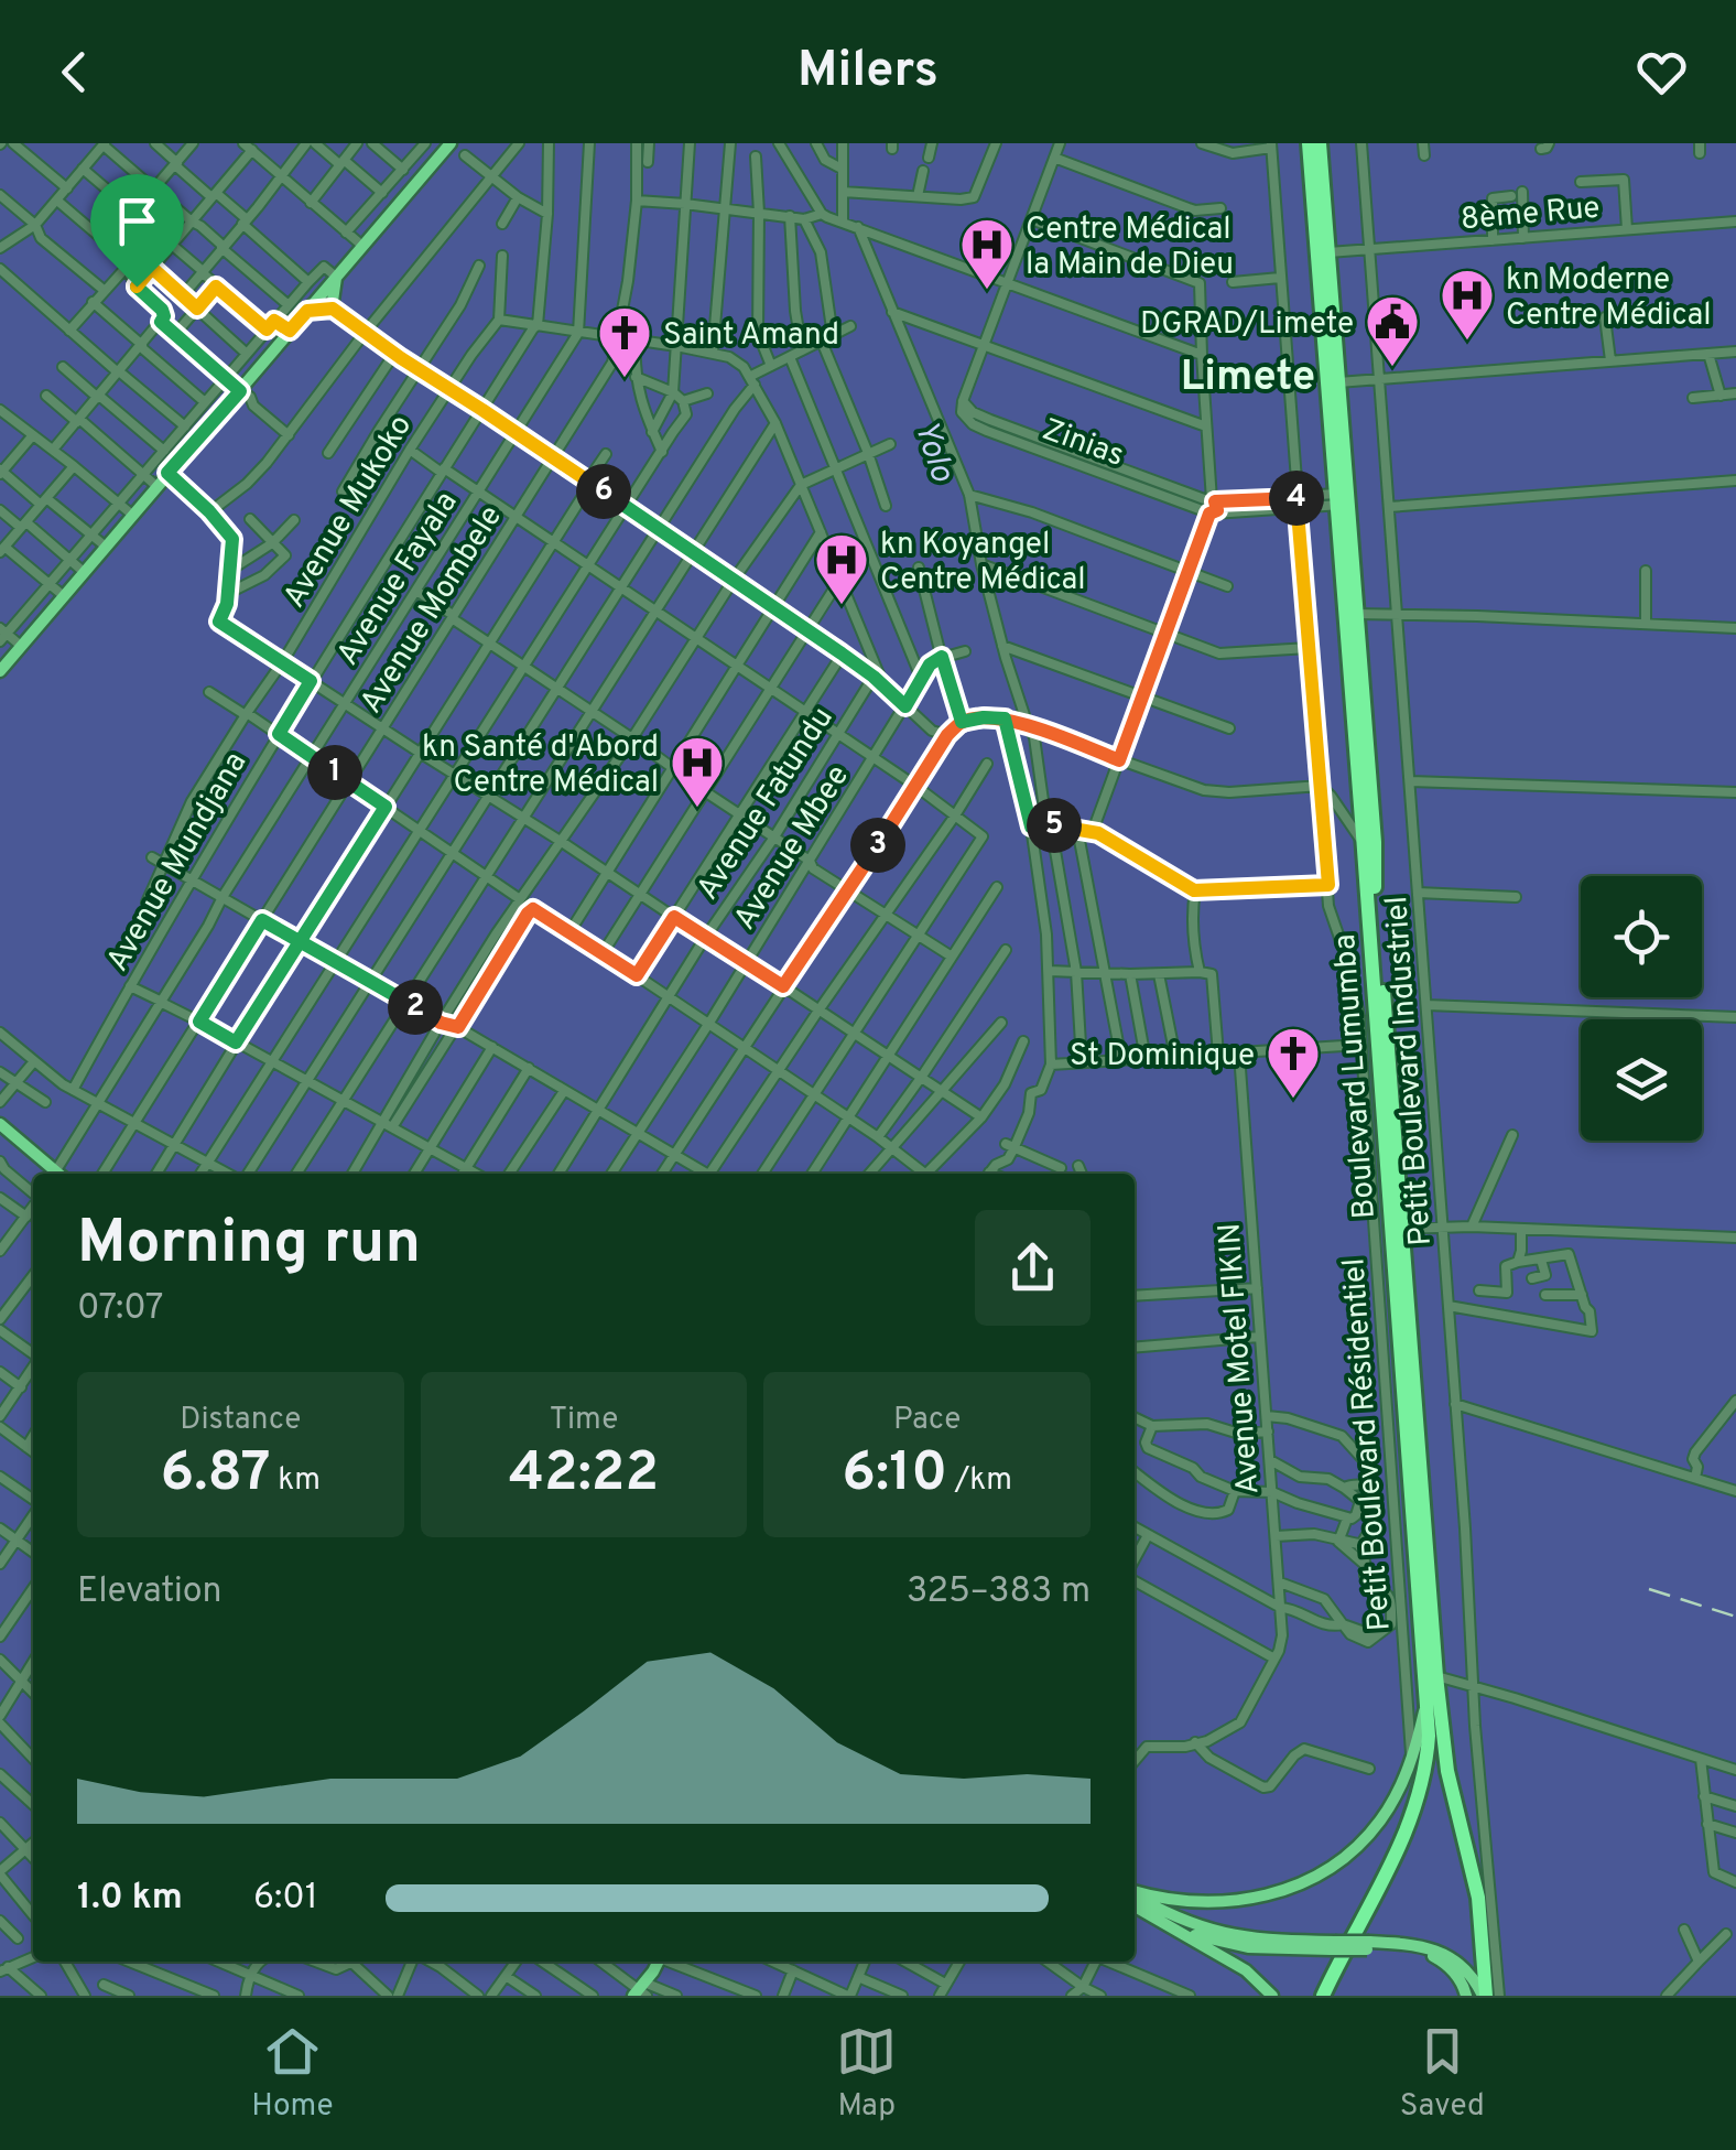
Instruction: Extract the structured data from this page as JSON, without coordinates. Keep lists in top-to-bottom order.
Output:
{
  "streets": {
    "highway": ["Boulevard Lumumba"],
    "street": [
      "8ème Rue",
      "Zinias",
      "Avenue Mukoko",
      "Avenue Fayala",
      "Avenue Mombele",
      "Avenue Fatundu",
      "Avenue Mbee",
      "Avenue Mundjana",
      "Petit Boulevard Industriel",
      "Avenue Motel FIKIN",
      "Petit Boulevard Résidentiel"
    ]
  },
  "crossings": [
    ["8ème Rue", "Petit Boulevard Industriel"],
    ["8ème Rue", "Boulevard Lumumba"]
  ],
  "districts": ["Limete"],
  "water": ["Yolo"],
  "places": {
    "hospital": [
      "Centre Médical la Main de Dieu",
      "kn Moderne Centre Médical",
      "kn Koyangel Centre Médical",
      "kn Santé d'Abord Centre Médical"
    ],
    "public building": ["DGRAD/Limete"],
    "church": ["Saint Amand", "St Dominique"]
  },
  "page": {
    "header": "Milers",
    "pins": [
      "6",
      "4",
      "1",
      "5",
      "3",
      "2"
    ],
    "heading": ["Morning run", "07:07"],
    "stats": [
      ["Distance", "6.87 km"],
      ["Time", "42:22"],
      ["Pace", "6:10 /km"]
    ],
    "chart": ["Elevation", "325–383 m"],
    "list": [
      {
        "name": "1.0 km",
        "note": "6:01"
      }
    ],
    "tabs": ["Home", "Map", "Saved"]
  }
}
